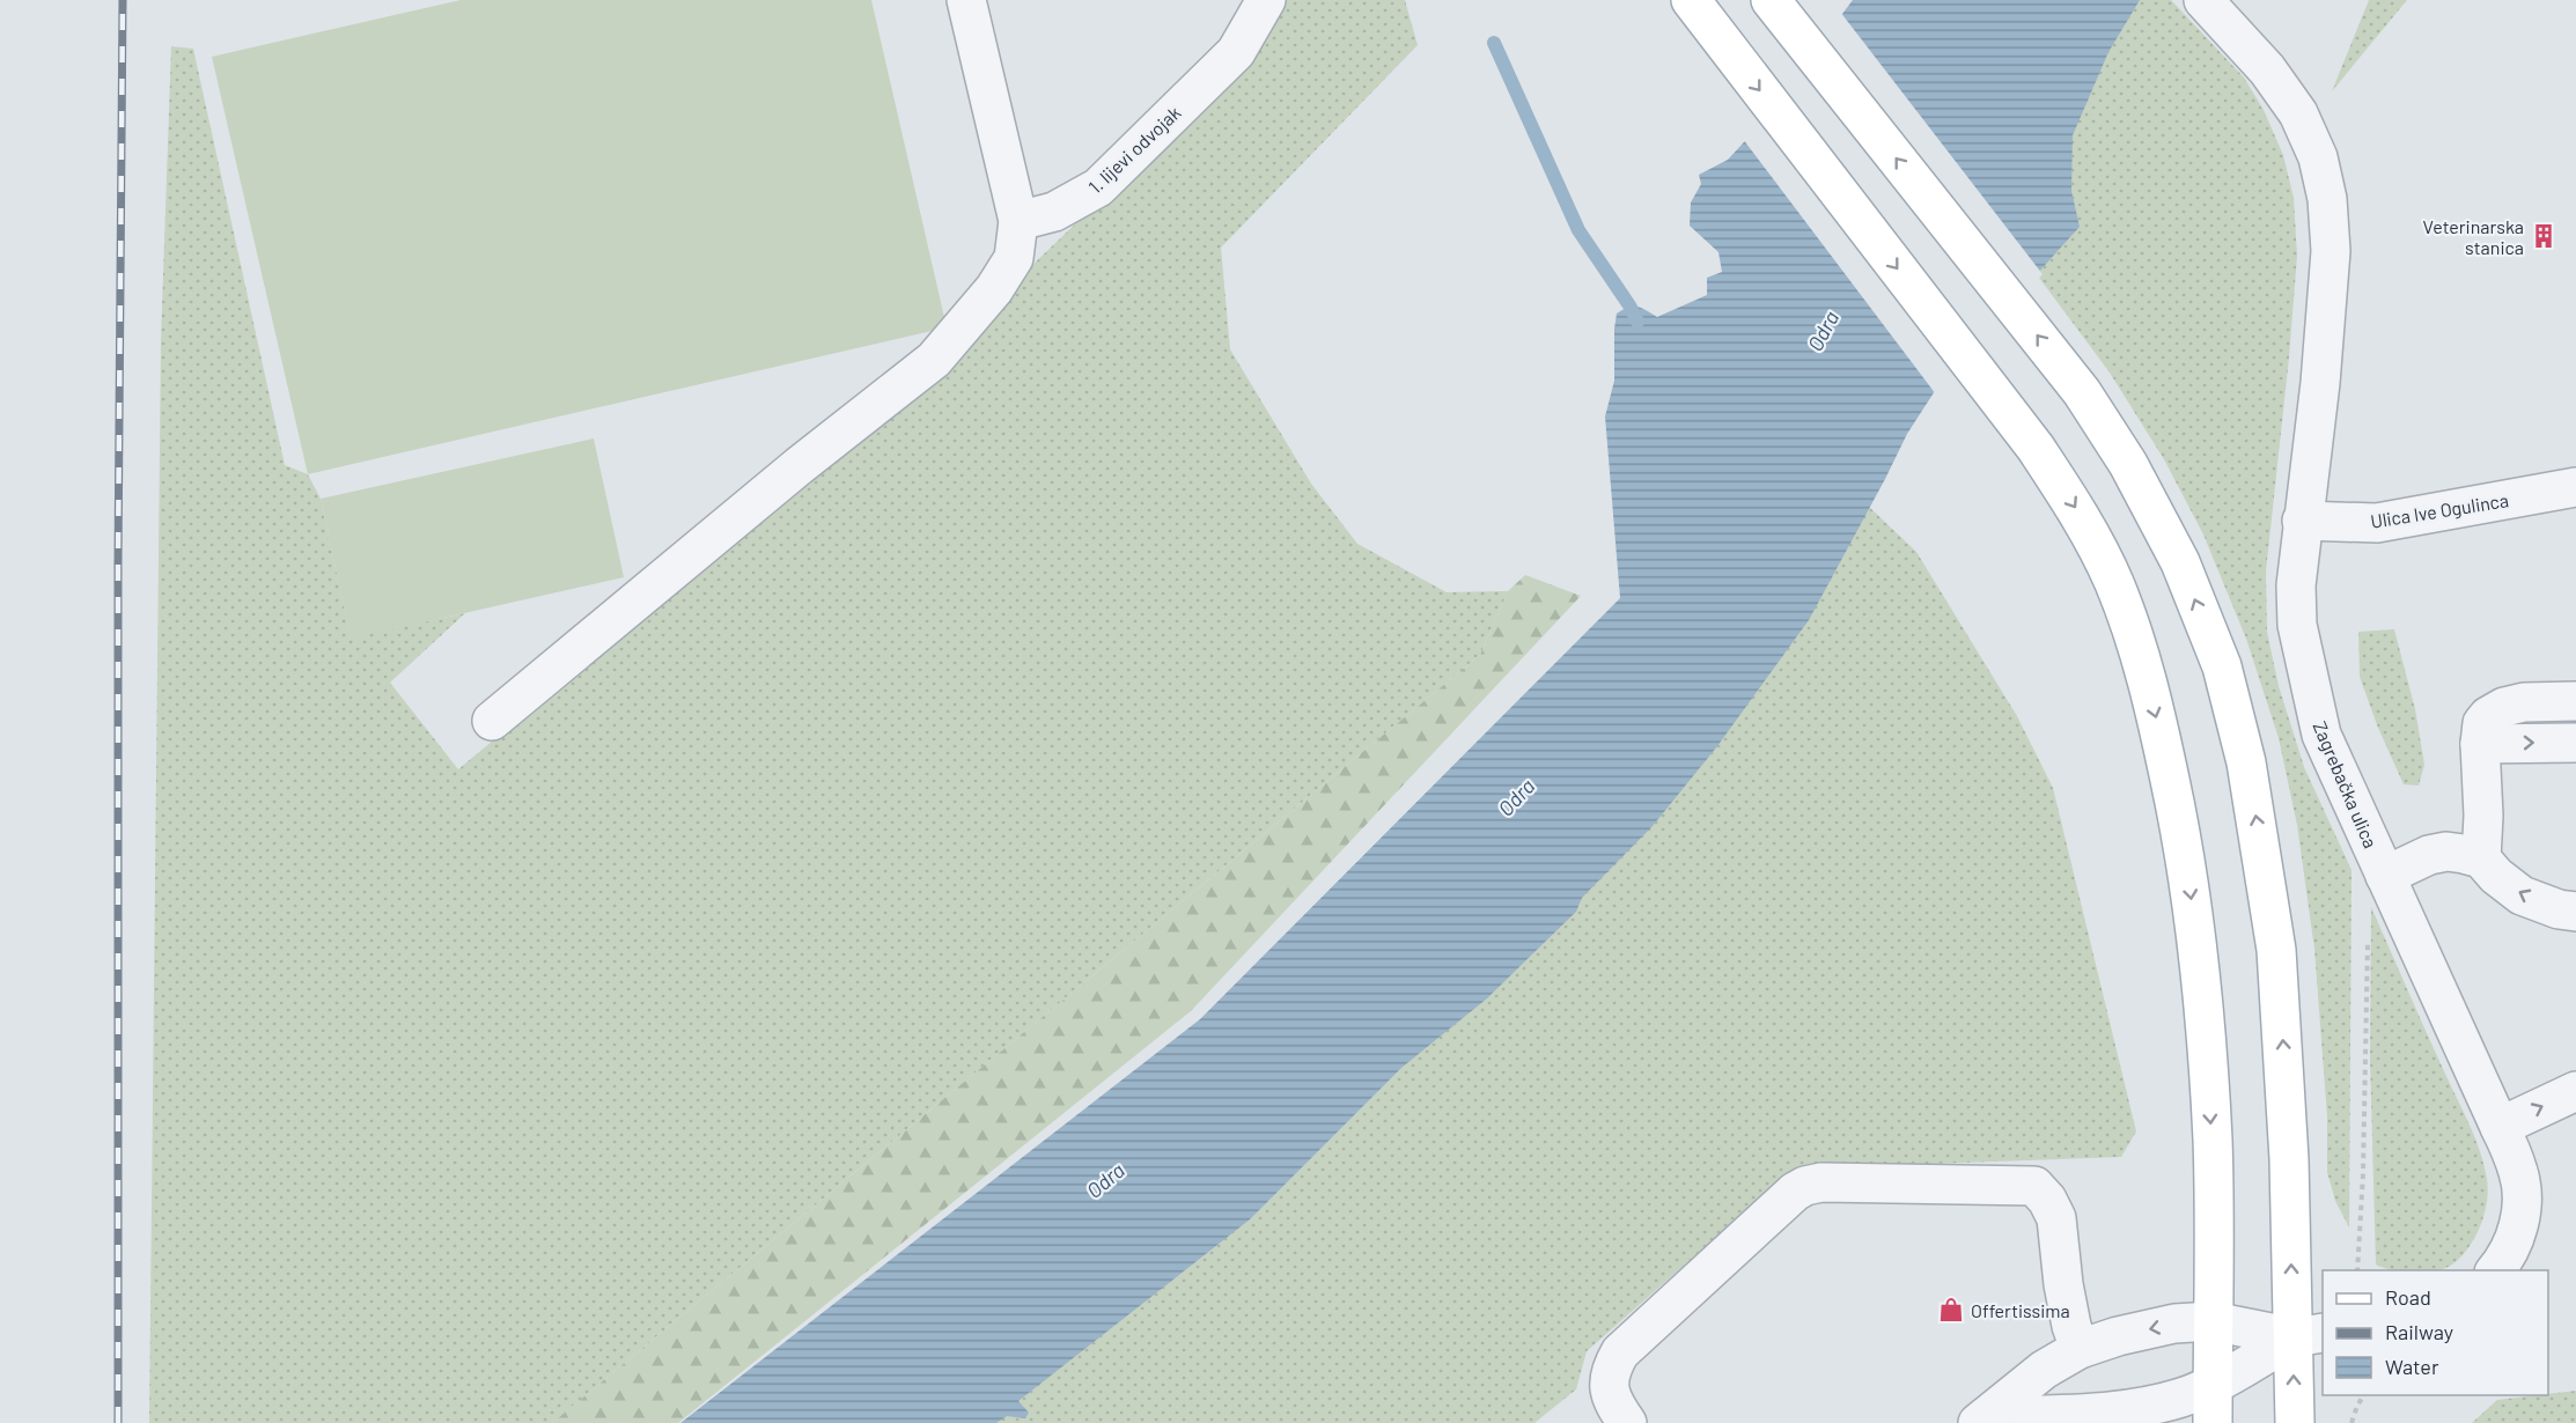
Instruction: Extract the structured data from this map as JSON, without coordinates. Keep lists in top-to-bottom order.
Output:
{
  "streets": {
    "street": ["1. lijevi odvojak", "Ulica Ive Ogulinca", "Zagrebačka ulica"]
  },
  "crossings": [
    ["Ulica Ive Ogulinca", "Zagrebačka ulica"]
  ],
  "water": ["Odra"],
  "places": {
    "building": ["Veterinarska stanica"],
    "shop": ["Offertissima"]
  },
  "legend": ["Road", "Railway", "Water"]
}
